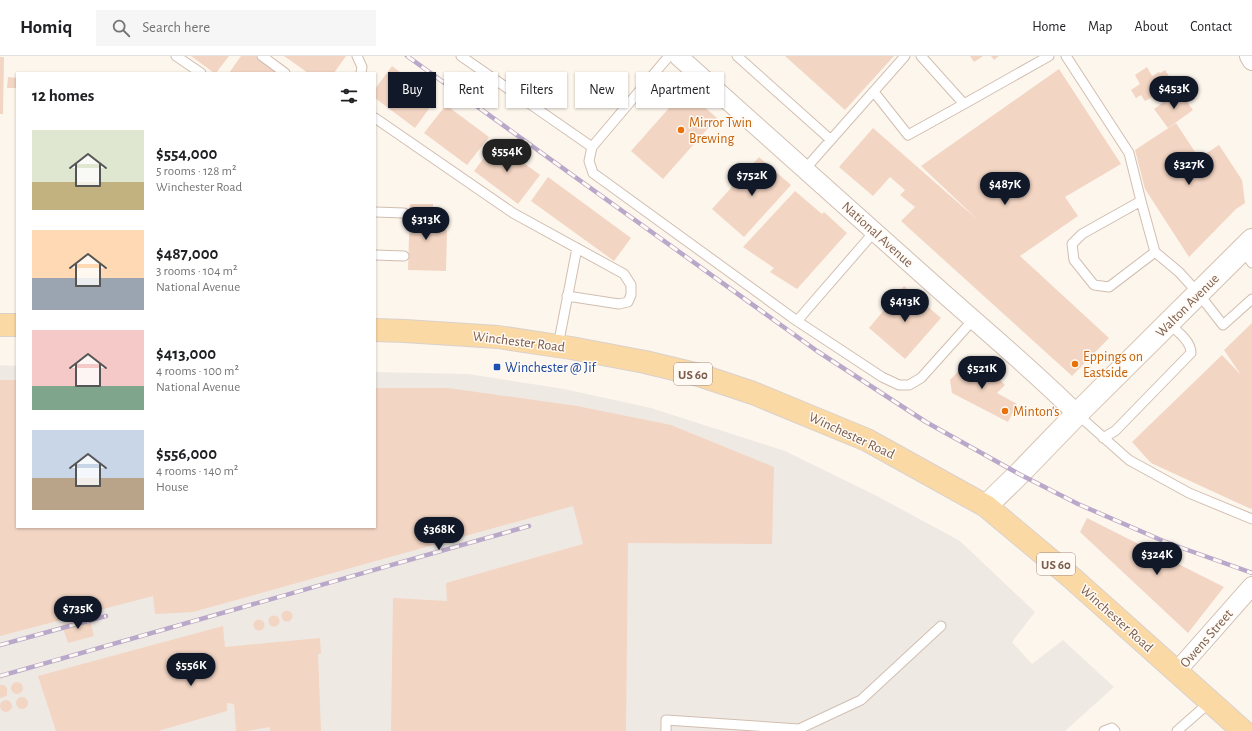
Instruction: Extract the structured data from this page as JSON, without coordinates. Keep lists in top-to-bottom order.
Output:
{
  "streets": {
    "main road": ["Winchester Road", "US 60"],
    "street": ["National Avenue", "Walton Avenue", "Owens Street"]
  },
  "crossings": [
    ["National Avenue", "Walton Avenue"],
    ["Walton Avenue", "Winchester Road"],
    ["Winchester Road", "Owens Street"]
  ],
  "places": {
    "other": ["Mirror Twin Brewing", "Eppings on Eastside", "Minton's"],
    "transit": ["Winchester @ Jif"]
  },
  "page": {
    "header": "Homiq",
    "search": "Search here",
    "nav": [
      "Home",
      "Map",
      "About",
      "Contact"
    ],
    "chip": [
      "Buy",
      "Rent",
      "Filters",
      "New",
      "Apartment"
    ],
    "heading": "12 homes",
    "price": [
      "$453K",
      "$554K",
      "$327K",
      "$752K",
      "$487K",
      "$313K",
      "$413K",
      "$521K",
      "$368K",
      "$324K",
      "$735K",
      "$556K"
    ],
    "list": [
      {
        "name": "$554,000",
        "note": "5 rooms · 128 m² · Winchester Road"
      },
      {
        "name": "$487,000",
        "note": "3 rooms · 104 m² · National Avenue"
      },
      {
        "name": "$413,000",
        "note": "4 rooms · 100 m² · National Avenue"
      },
      {
        "name": "$556,000",
        "note": "4 rooms · 140 m² · House"
      }
    ]
  }
}
